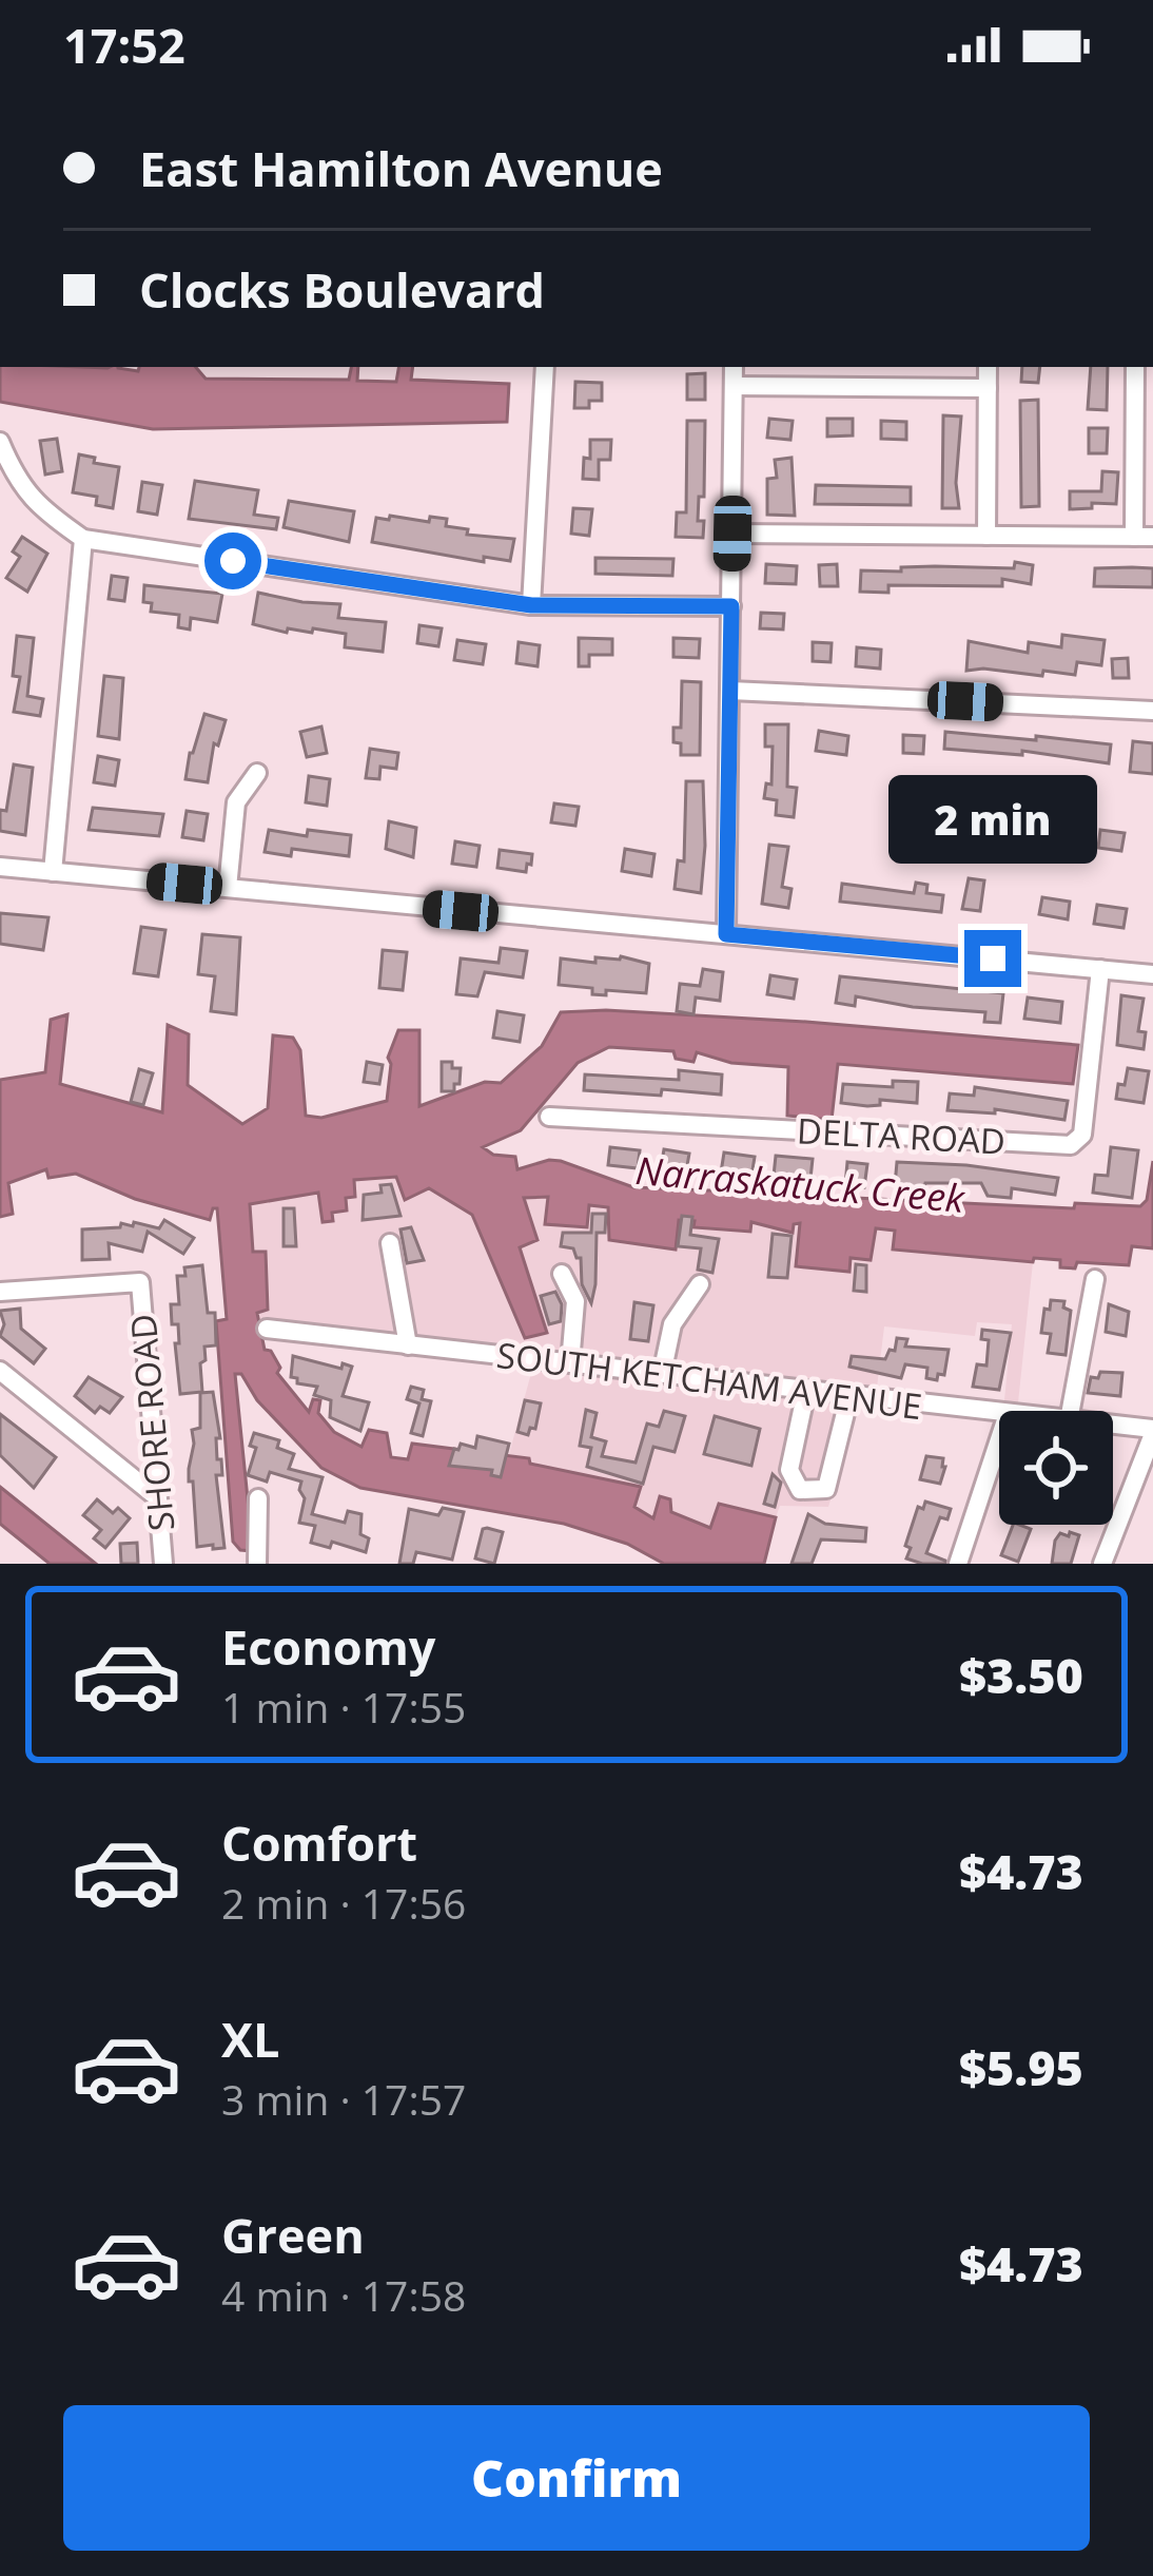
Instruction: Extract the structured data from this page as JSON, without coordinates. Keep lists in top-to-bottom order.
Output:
{
  "streets": {
    "street": ["DELTA ROAD", "SOUTH KETCHAM AVENUE", "SHORE ROAD"]
  },
  "water": ["Narraskatuck Creek"],
  "page": {
    "status": "17:52",
    "banner": ["East Hamilton Avenue", "Clocks Boulevard"],
    "bubble": "2 min",
    "list": [
      {
        "name": "Economy",
        "note": "1 min · 17:55",
        "value": "$3.50"
      },
      {
        "name": "Comfort",
        "note": "2 min · 17:56",
        "value": "$4.73"
      },
      {
        "name": "XL",
        "note": "3 min · 17:57",
        "value": "$5.95"
      },
      {
        "name": "Green",
        "note": "4 min · 17:58",
        "value": "$4.73"
      }
    ],
    "buttons": "Confirm"
  }
}
